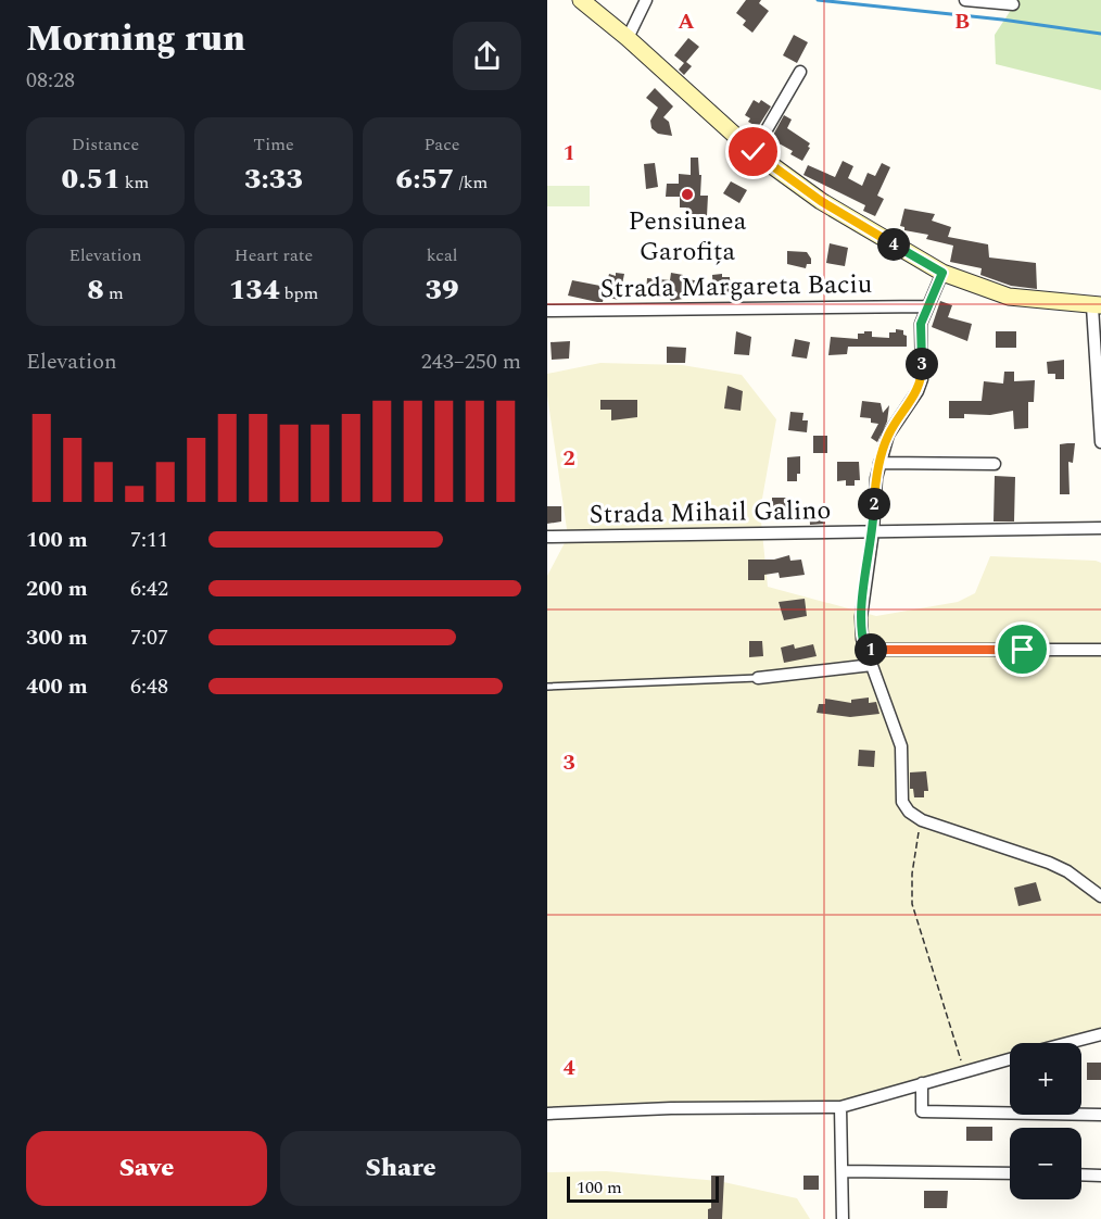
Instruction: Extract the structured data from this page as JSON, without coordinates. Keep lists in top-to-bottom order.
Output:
{
  "streets": {
    "street": ["Strada Margareta Baciu", "Strada Mihail Galino"]
  },
  "places": ["Pensiunea Garofița"],
  "scale_bar": "100 m",
  "page": {
    "heading": ["Morning run", "08:28"],
    "stats": [
      ["Distance", "0.51 km"],
      ["Time", "3:33"],
      ["Pace", "6:57 /km"],
      ["Elevation", "8 m"],
      ["Heart rate", "134 bpm"],
      ["kcal", "39"]
    ],
    "pins": [
      "4",
      "3",
      "2",
      "1"
    ],
    "chart": ["Elevation", "243–250 m"],
    "list": [
      {
        "name": "100 m",
        "note": "7:11"
      },
      {
        "name": "200 m",
        "note": "6:42"
      },
      {
        "name": "300 m",
        "note": "7:07"
      },
      {
        "name": "400 m",
        "note": "6:48"
      }
    ],
    "map_buttons": ["+", "−"],
    "buttons": ["Save", "Share"],
    "scale": "100 m"
  },
  "grid": {
    "columns": ["A", "B"],
    "rows": [
      "1",
      "2",
      "3",
      "4"
    ]
  }
}
